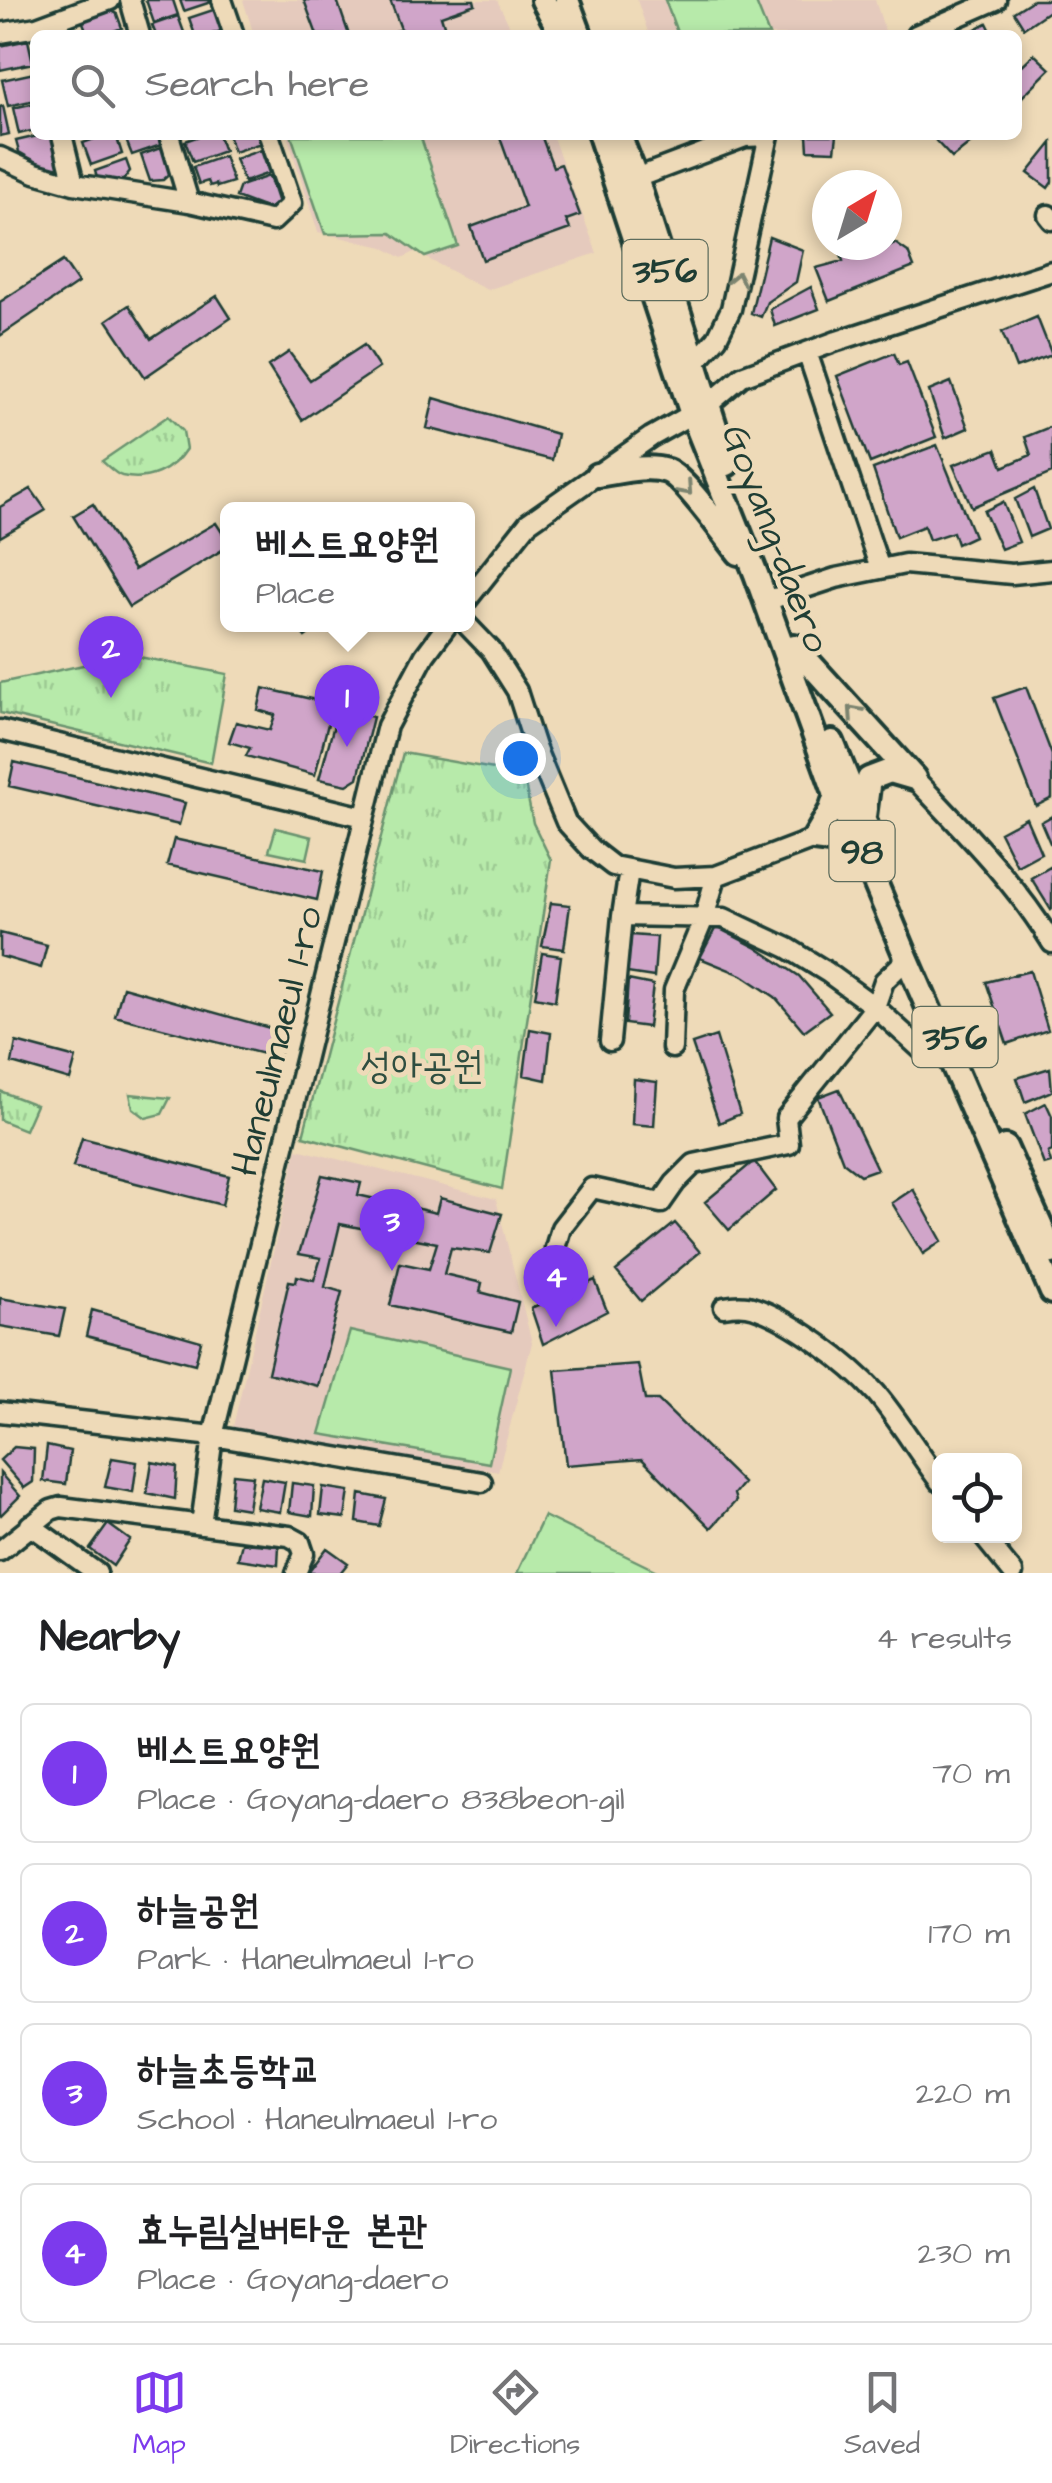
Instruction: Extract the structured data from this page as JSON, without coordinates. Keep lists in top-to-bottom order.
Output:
{
  "streets": {
    "main road": ["356", "Goyang-daero", "98"],
    "street": ["Haneulmaeul 1-ro"]
  },
  "parks": ["성아공원"],
  "north": "top right",
  "page": {
    "search": "Search here",
    "popup": ["베스트요양원", "Place"],
    "pins": [
      "2",
      "1",
      "3",
      "4"
    ],
    "heading": ["Nearby", "4 results"],
    "list": [
      {
        "mark": "1",
        "name": "베스트요양원",
        "note": "Place · Goyang-daero 838beon-gil",
        "value": "70 m"
      },
      {
        "mark": "2",
        "name": "하늘공원",
        "note": "Park · Haneulmaeul 1-ro",
        "value": "170 m"
      },
      {
        "mark": "3",
        "name": "하늘초등학교",
        "note": "School · Haneulmaeul 1-ro",
        "value": "220 m"
      },
      {
        "mark": "4",
        "name": "효누림실버타운 본관",
        "note": "Place · Goyang-daero",
        "value": "230 m"
      }
    ],
    "nav": ["Map", "Directions", "Saved"]
  }
}
